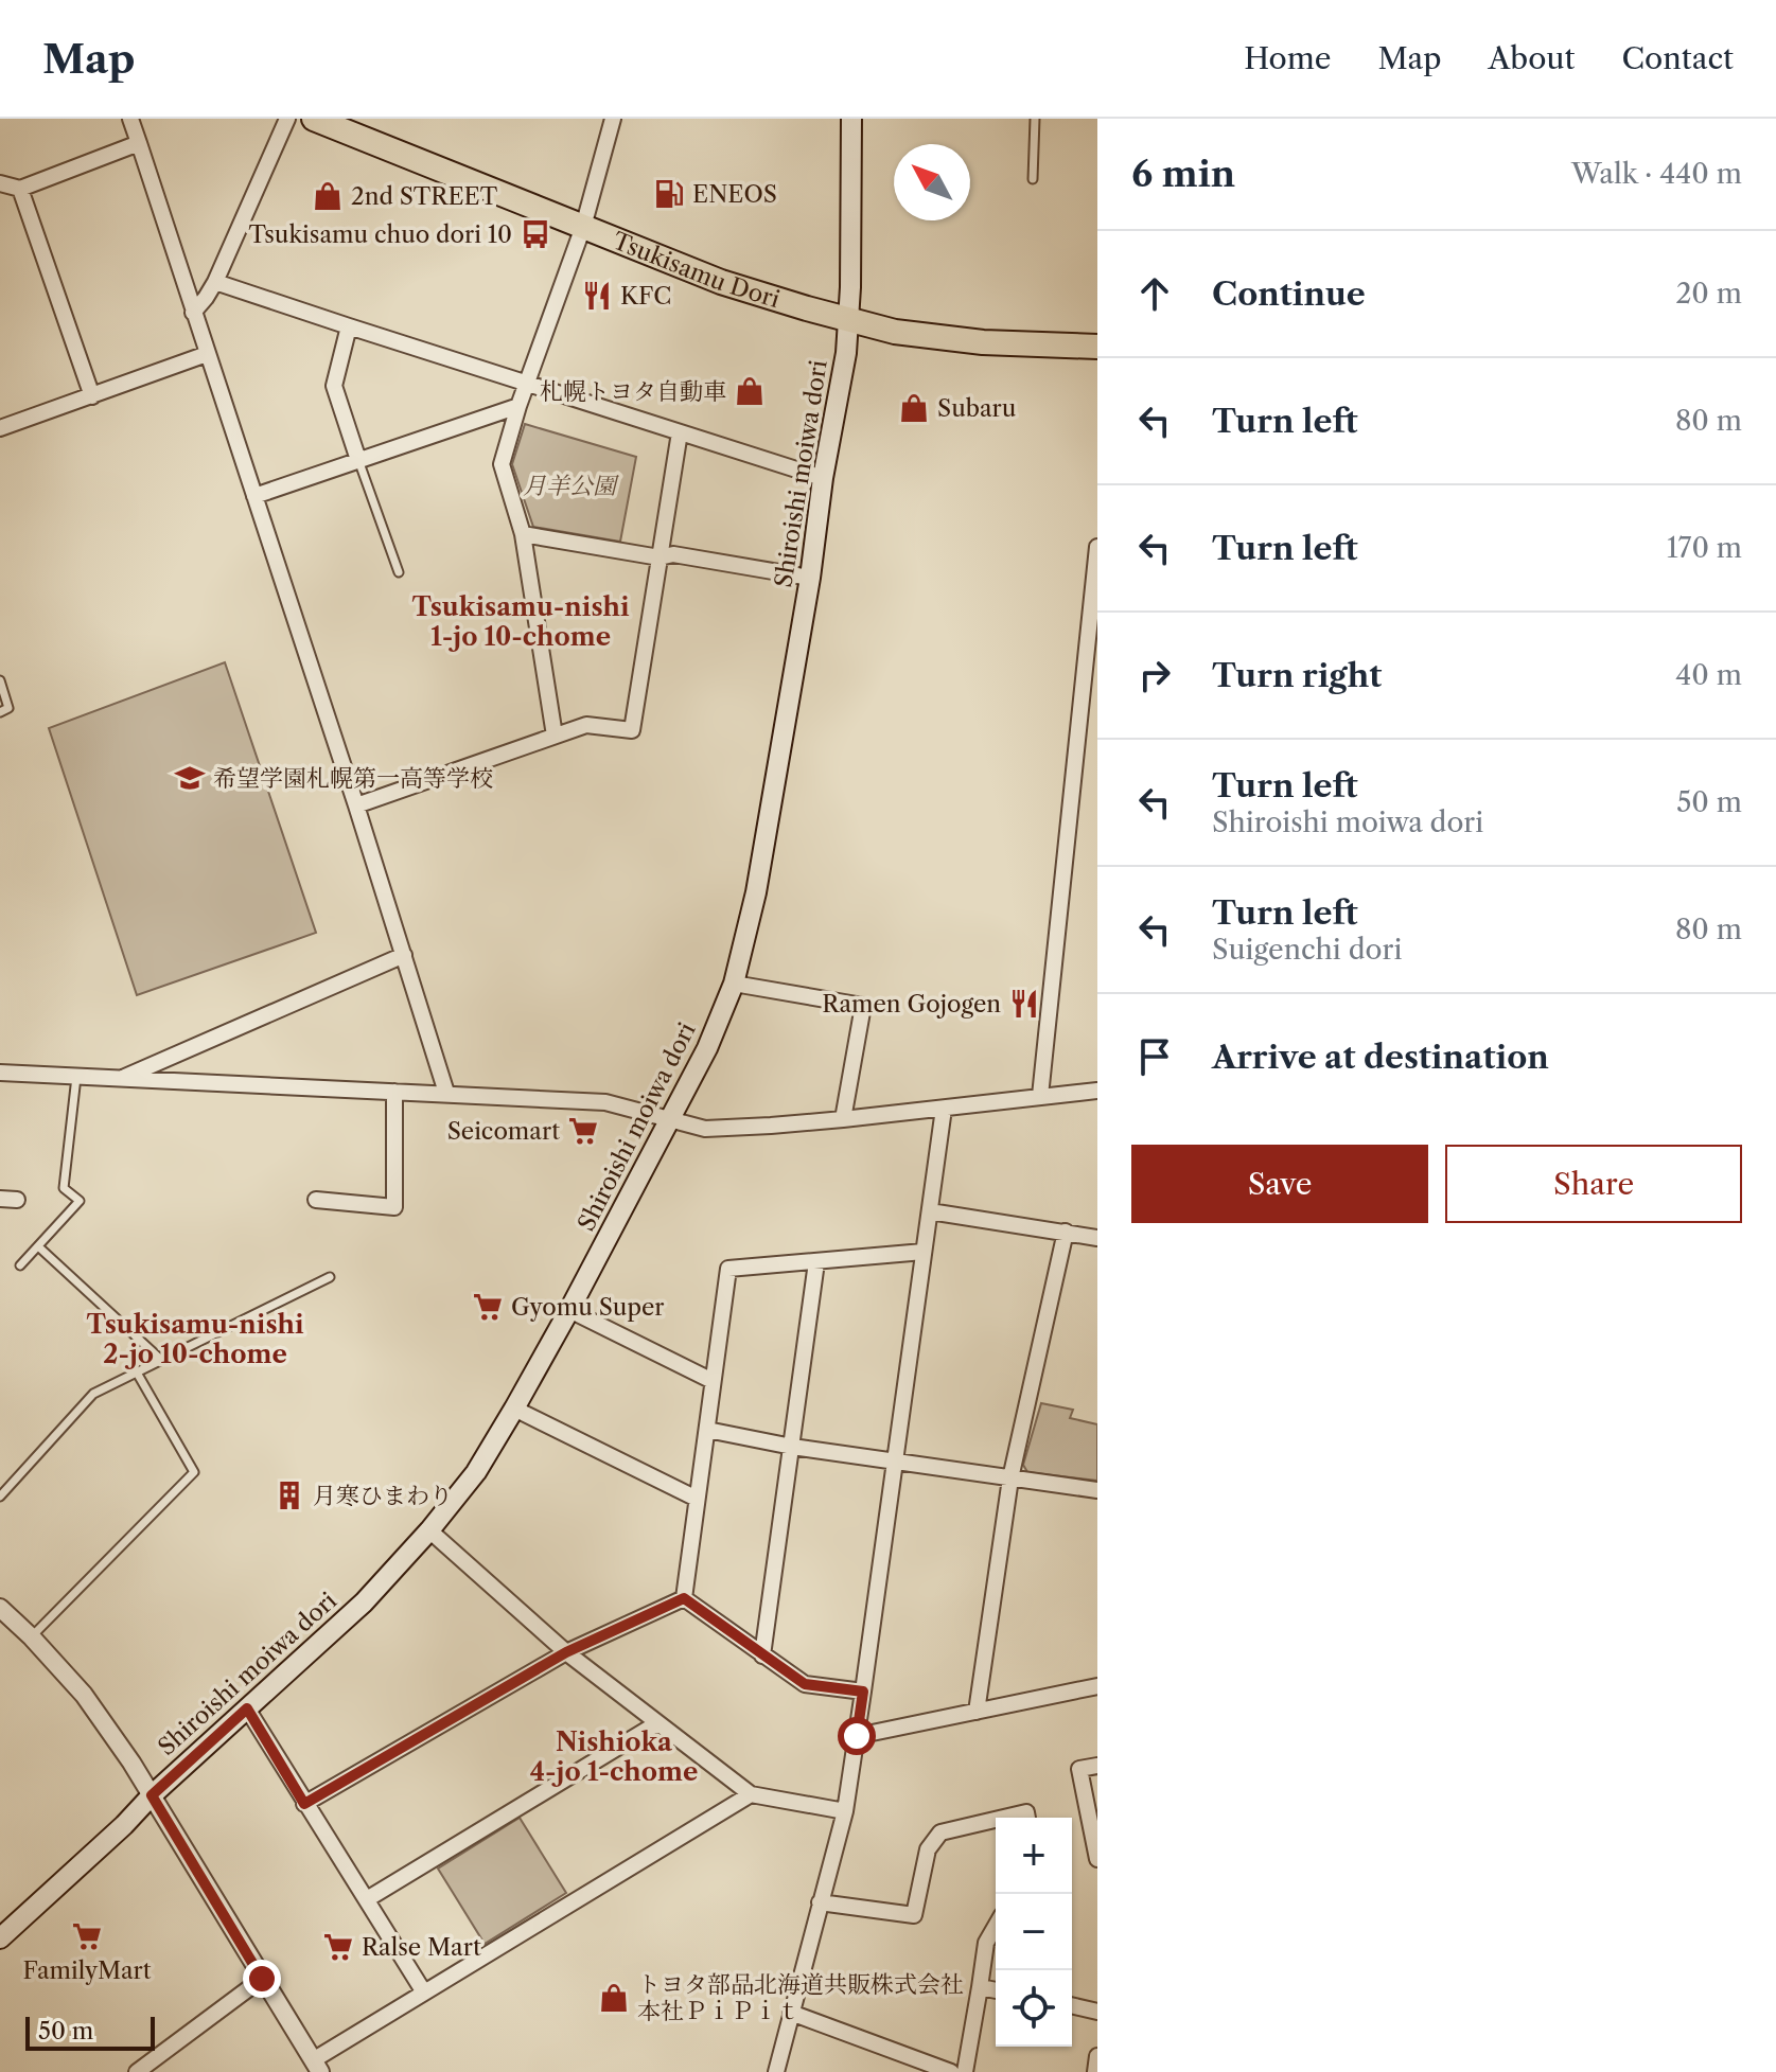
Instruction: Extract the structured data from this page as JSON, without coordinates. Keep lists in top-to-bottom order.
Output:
{
  "streets": {
    "highway": ["Tsukisamu Dori"],
    "main road": ["Shiroishi moiwa dori"]
  },
  "crossings": [
    ["Tsukisamu Dori", "Shiroishi moiwa dori"]
  ],
  "districts": ["Tsukisamu-nishi 1-jo 10-chome", "Tsukisamu-nishi 2-jo 10-chome", "Nishioka 4-jo 1-chome"],
  "parks": ["月羊公園"],
  "places": {
    "fuel station": ["ENEOS"],
    "shop": [
      "2nd STREET",
      "札幌トヨタ自動車",
      "Subaru",
      "トヨタ部品北海道共販株式会社 本社ＰｉＰｉｔ"
    ],
    "bus stop": ["Tsukisamu chuo dori 10"],
    "restaurant": ["KFC", "Ramen Gojogen"],
    "school or university": ["希望学園札幌第一高等学校"],
    "supermarket": [
      "Seicomart",
      "Gyomu Super",
      "FamilyMart",
      "Ralse Mart"
    ],
    "building": ["月寒ひまわり"]
  },
  "scale_bar": "50 m",
  "north": "top left",
  "page": {
    "header": "Map",
    "nav": [
      "Home",
      "Map",
      "About",
      "Contact"
    ],
    "heading": ["6 min", "Walk · 440 m"],
    "list": [
      ["Continue", "20 m"],
      ["Turn left", "80 m"],
      ["Turn left", "170 m"],
      ["Turn right", "40 m"],
      ["Turn left", "Shiroishi moiwa dori", "50 m"],
      ["Turn left", "Suigenchi dori", "80 m"],
      "Arrive at destination"
    ],
    "buttons": ["Save", "Share"],
    "map_buttons": ["+", "−"],
    "scale": "50 m"
  }
}
